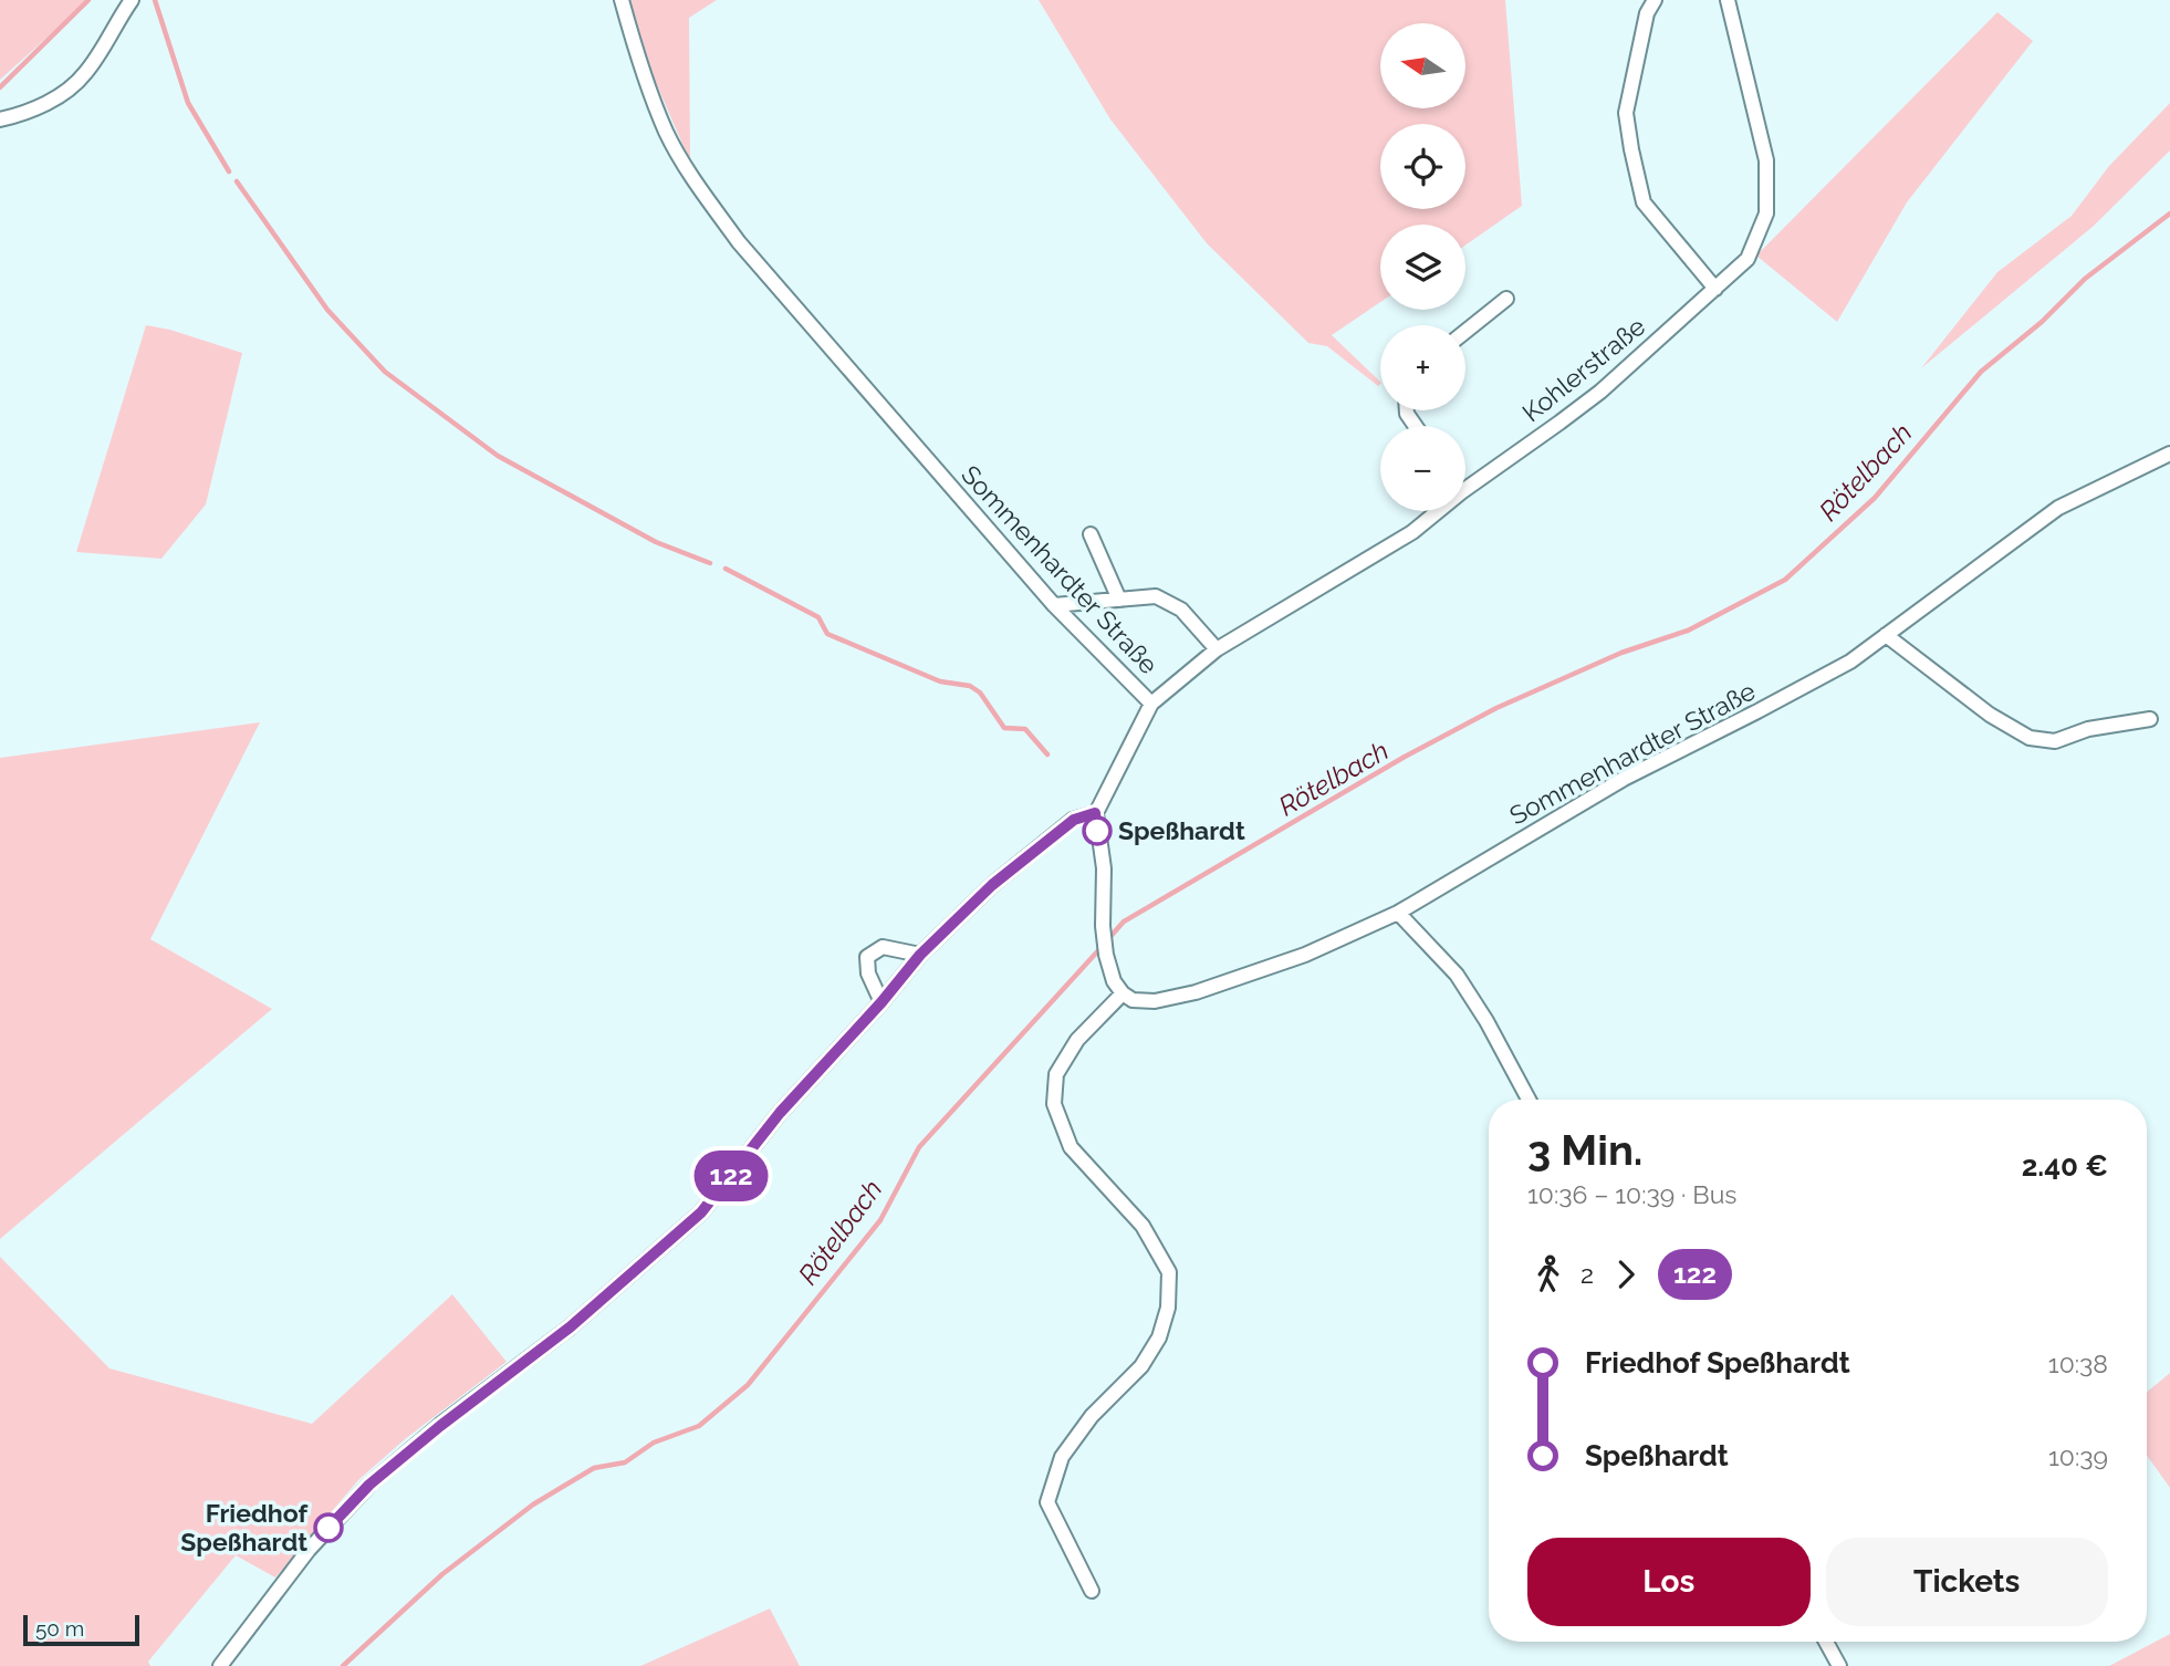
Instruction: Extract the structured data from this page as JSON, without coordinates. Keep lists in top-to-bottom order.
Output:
{
  "streets": {
    "street": ["Kohlerstraße", "Sommenhardter Straße"]
  },
  "crossings": [
    ["Kohlerstraße", "Sommenhardter Straße"]
  ],
  "water": ["Rötelbach"],
  "places": ["Speßhardt", "Friedhof Speßhardt"],
  "lines": ["bus line 122"],
  "scale_bar": "50 m",
  "north": "left",
  "page": {
    "on_map": "122",
    "map_buttons": ["+", "−"],
    "heading": ["3 Min.", "10:36 – 10:39 · Bus", "2.40 €"],
    "legs": ["2", "122"],
    "list": [
      {
        "name": "Friedhof Speßhardt",
        "value": "10:38"
      },
      {
        "name": "Speßhardt",
        "value": "10:39"
      }
    ],
    "buttons": ["Los", "Tickets"],
    "scale": "50 m"
  }
}
